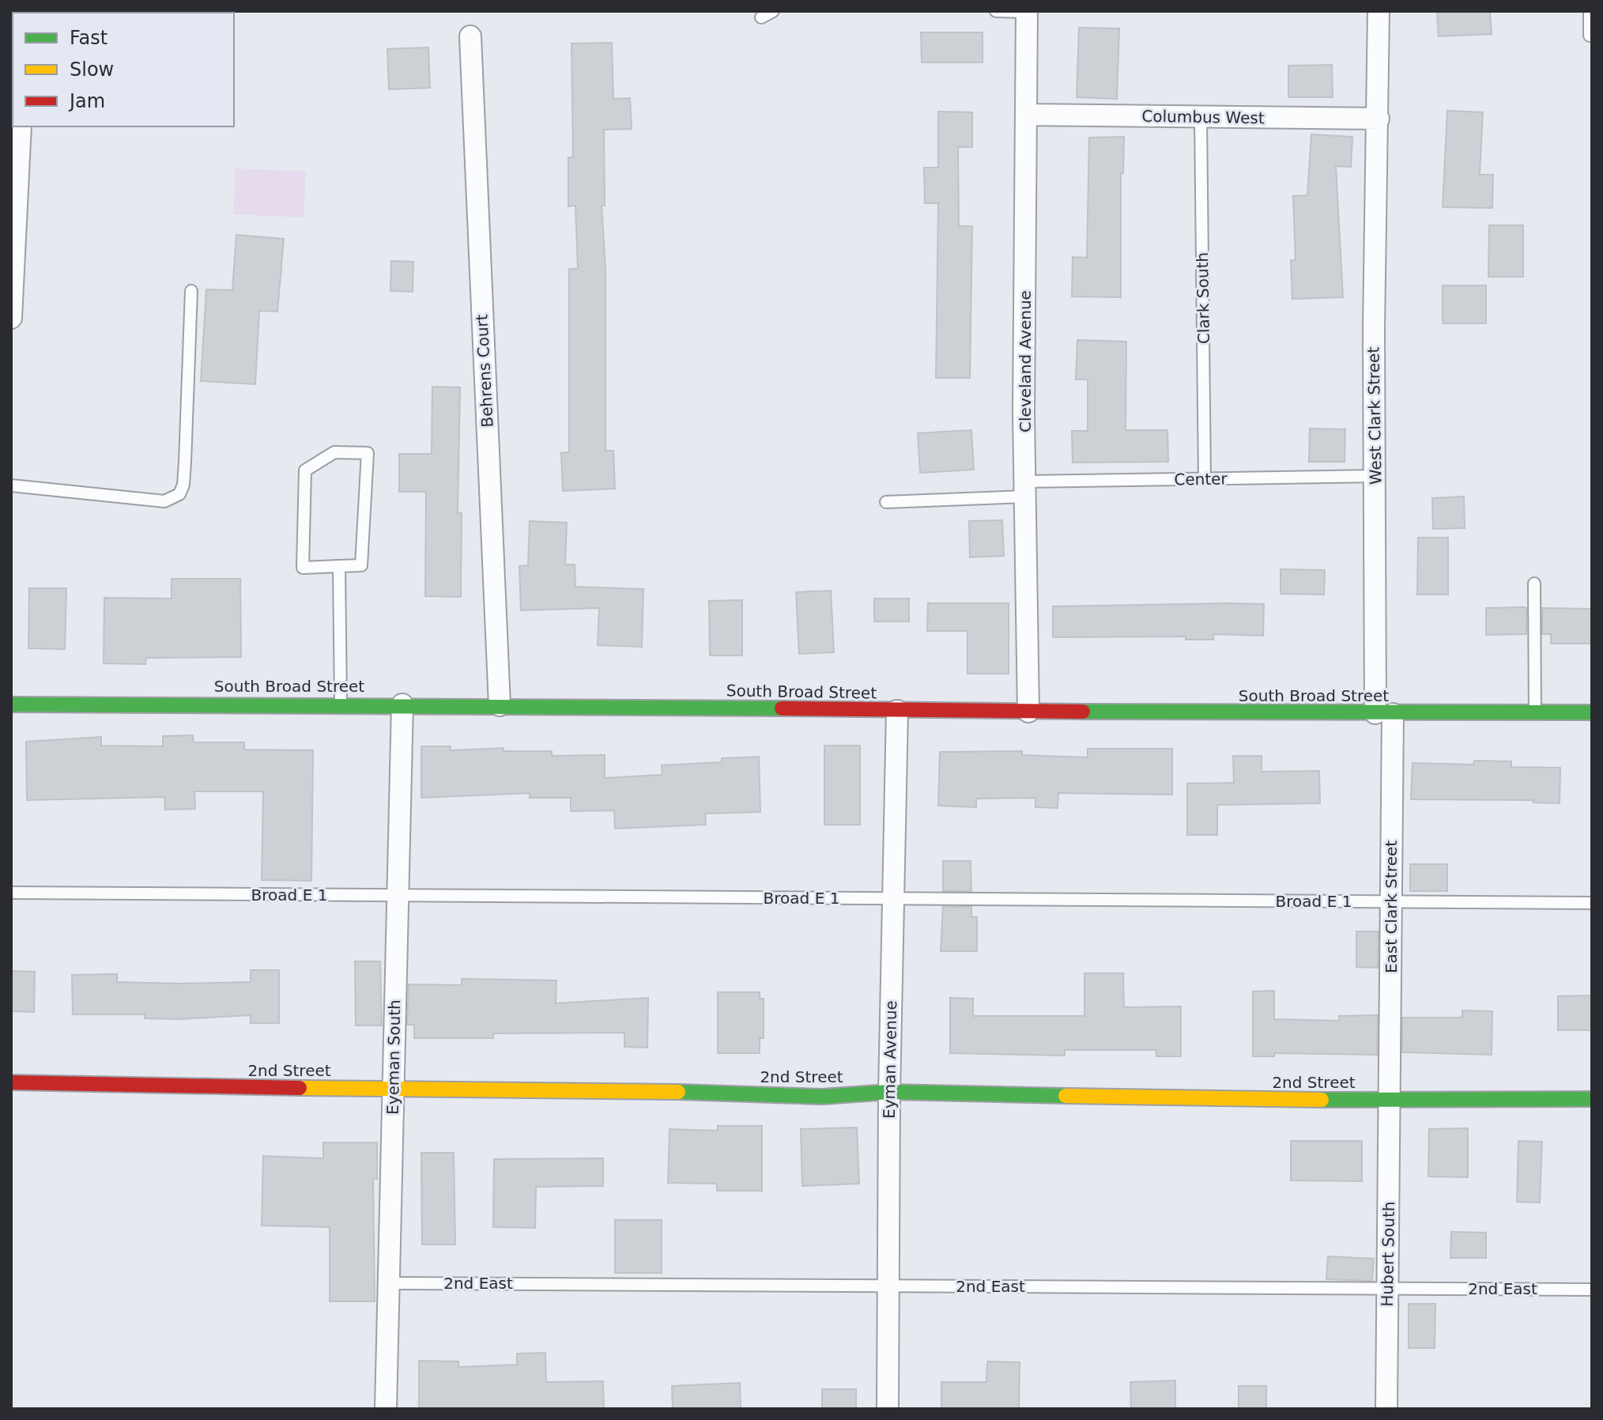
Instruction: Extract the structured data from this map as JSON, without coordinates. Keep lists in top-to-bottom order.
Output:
{
  "streets": {
    "street": [
      "Columbus West",
      "Cleveland Avenue",
      "Behrens Court",
      "West Clark Street",
      "South Broad Street",
      "East Clark Street",
      "Eyeman South",
      "Eyman Avenue",
      "2nd Street",
      "Hubert South"
    ],
    "lane": [
      "Clark South",
      "Center",
      "Broad E 1",
      "2nd East"
    ]
  },
  "crossings": [
    ["Columbus West", "Clark South"],
    ["Columbus West", "Cleveland Avenue"],
    ["Columbus West", "West Clark Street"],
    ["Clark South", "Center"],
    ["Cleveland Avenue", "Center"],
    ["Cleveland Avenue", "South Broad Street"],
    ["Behrens Court", "South Broad Street"],
    ["West Clark Street", "Center"],
    ["West Clark Street", "South Broad Street"],
    ["West Clark Street", "East Clark Street"],
    ["South Broad Street", "East Clark Street"],
    ["South Broad Street", "Eyeman South"],
    ["South Broad Street", "Eyman Avenue"],
    ["Broad E 1", "East Clark Street"],
    ["Broad E 1", "Eyeman South"],
    ["Broad E 1", "Eyman Avenue"],
    ["East Clark Street", "2nd Street"],
    ["East Clark Street", "Hubert South"],
    ["Eyeman South", "2nd Street"],
    ["Eyeman South", "2nd East"],
    ["Eyman Avenue", "2nd Street"],
    ["Eyman Avenue", "2nd East"],
    ["2nd Street", "Hubert South"],
    ["Hubert South", "2nd East"]
  ],
  "legend": ["Fast", "Slow", "Jam"]
}
